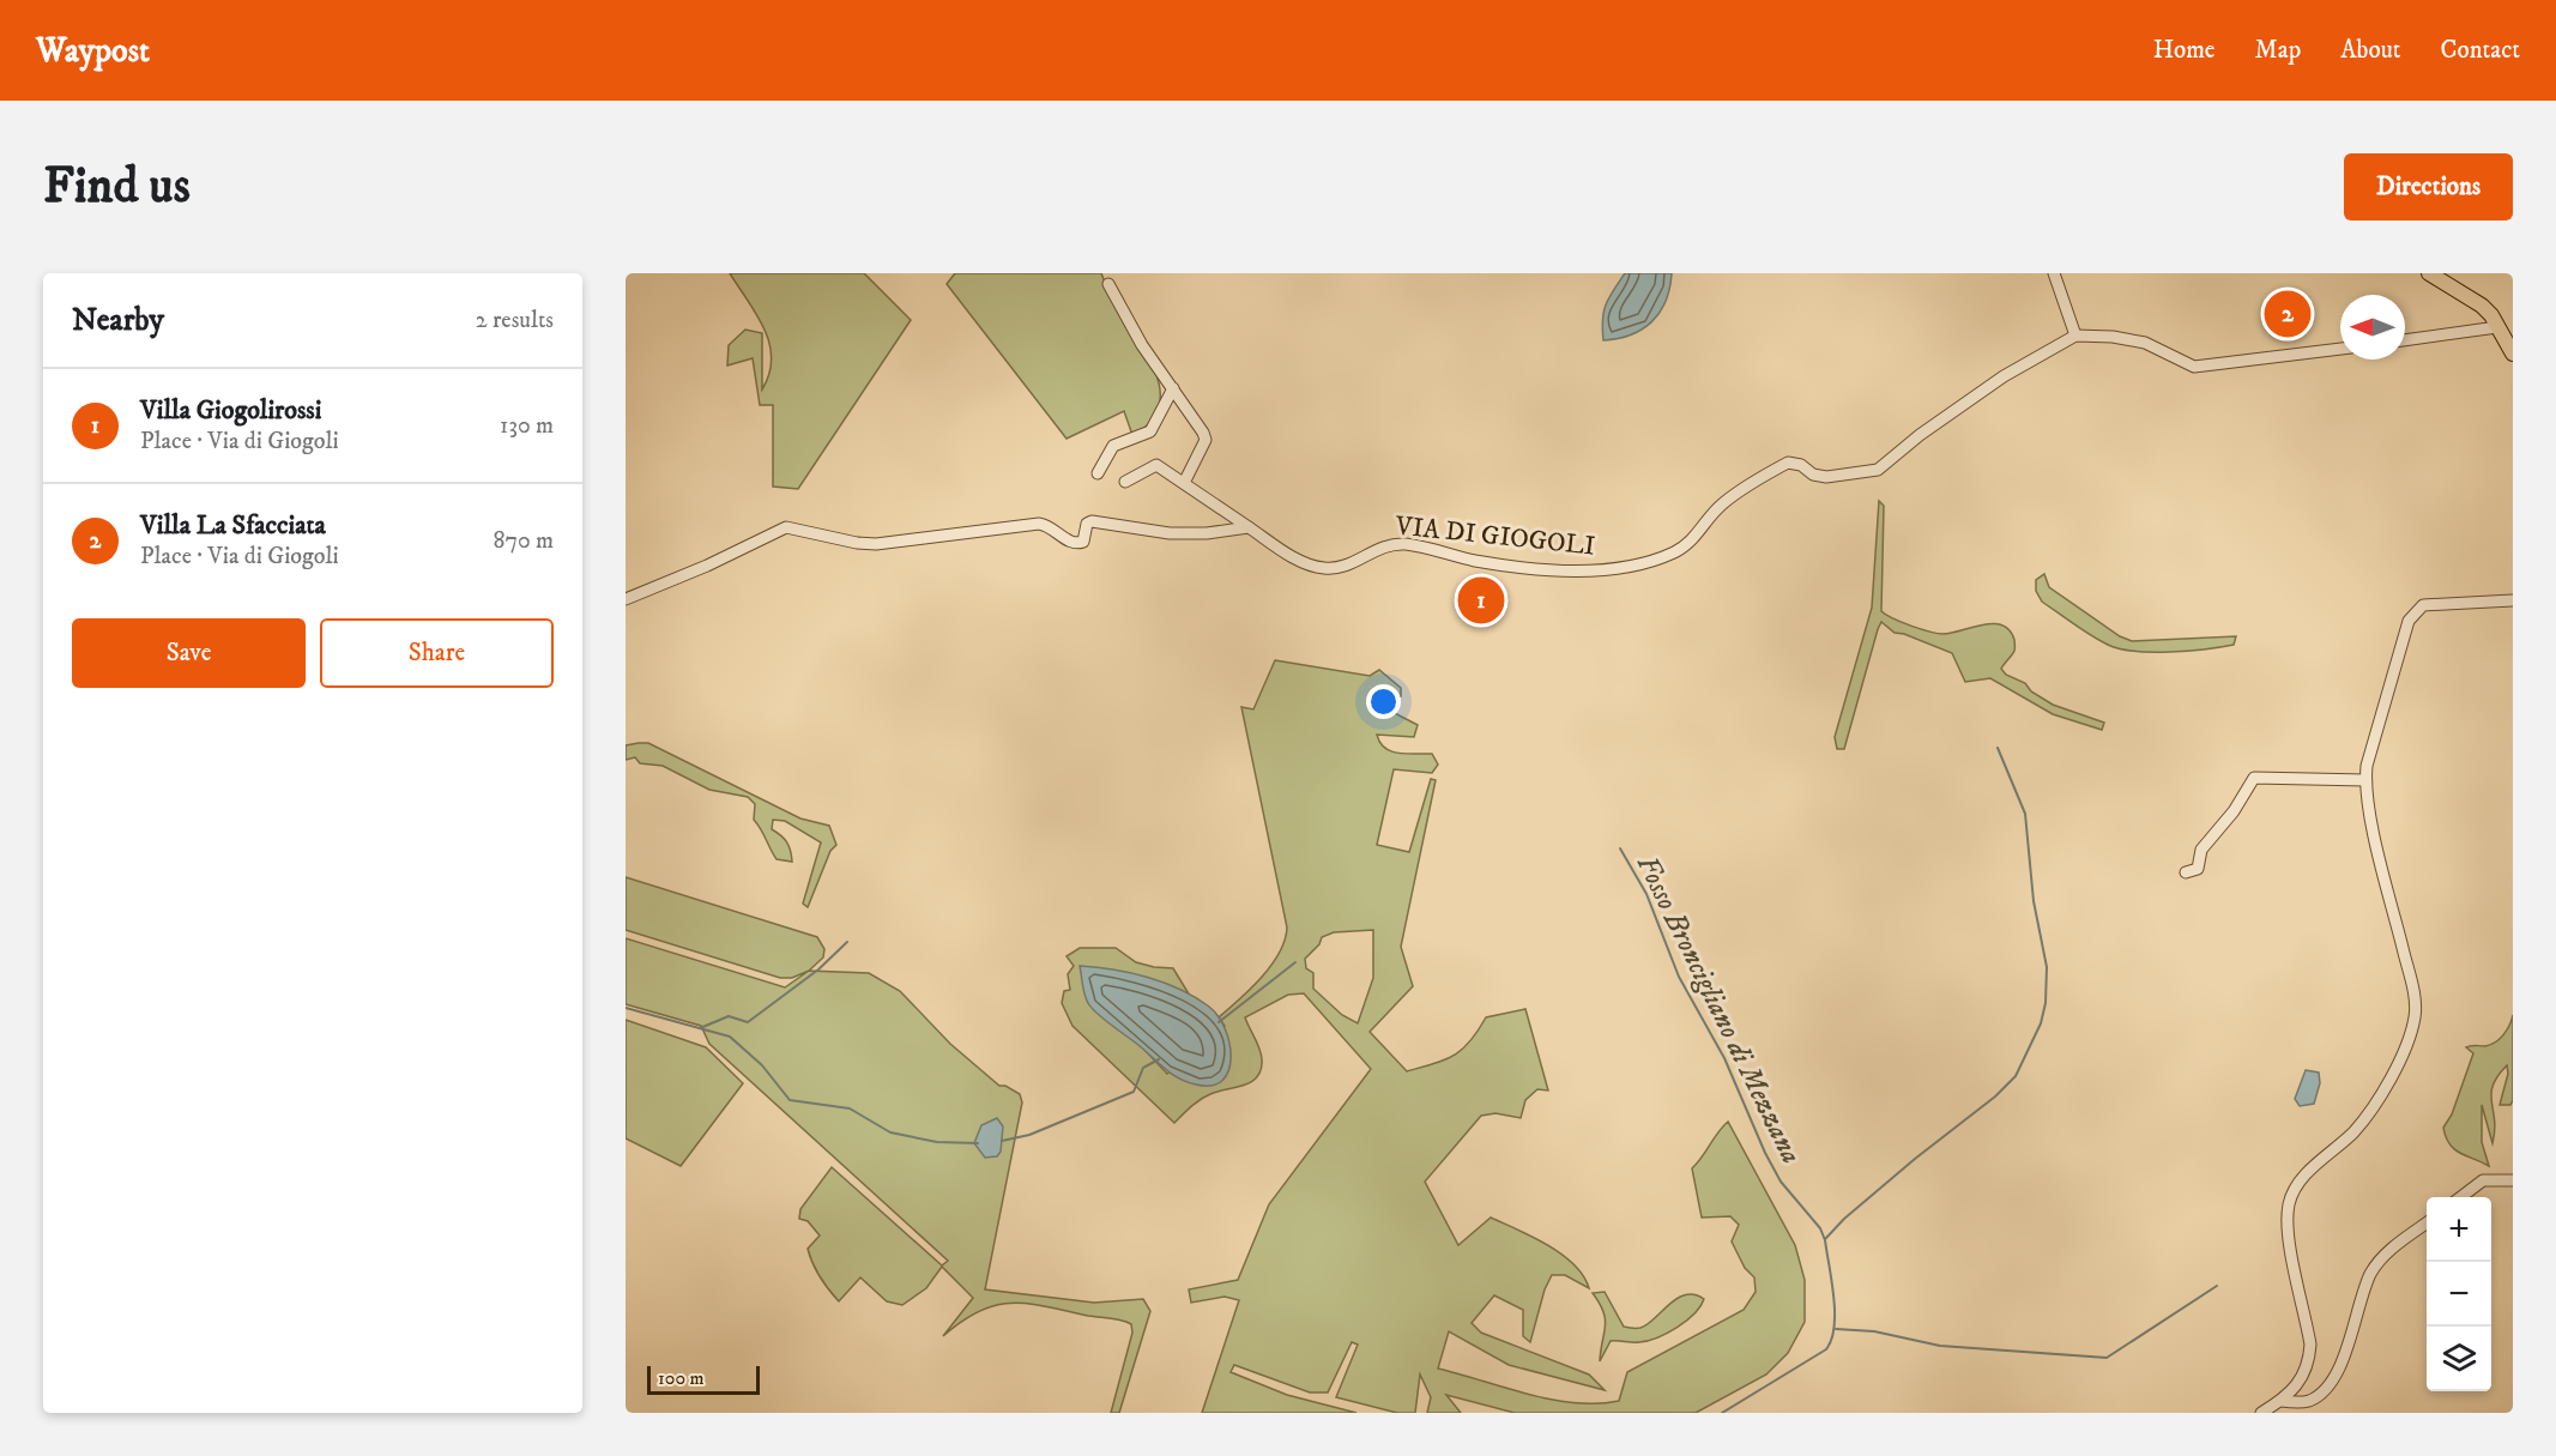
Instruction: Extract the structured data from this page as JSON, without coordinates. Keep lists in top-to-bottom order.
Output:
{
  "streets": {
    "street": ["VIA DI GIOGOLI"]
  },
  "water": ["Fosso Broncigliano di Mezzana"],
  "scale_bar": "100 m",
  "north": "left",
  "page": {
    "header": "Waypost",
    "nav": [
      "Home",
      "Map",
      "About",
      "Contact"
    ],
    "buttons": [
      "Directions",
      ["Save", "Share"]
    ],
    "title": "Find us",
    "heading": ["Nearby", "2 results"],
    "pins": ["2", "1"],
    "list": [
      {
        "mark": "1",
        "name": "Villa Giogolirossi",
        "note": "Place · Via di Giogoli",
        "value": "130 m"
      },
      {
        "mark": "2",
        "name": "Villa La Sfacciata",
        "note": "Place · Via di Giogoli",
        "value": "870 m"
      }
    ],
    "map_buttons": ["+", "−"],
    "scale": "100 m"
  }
}
